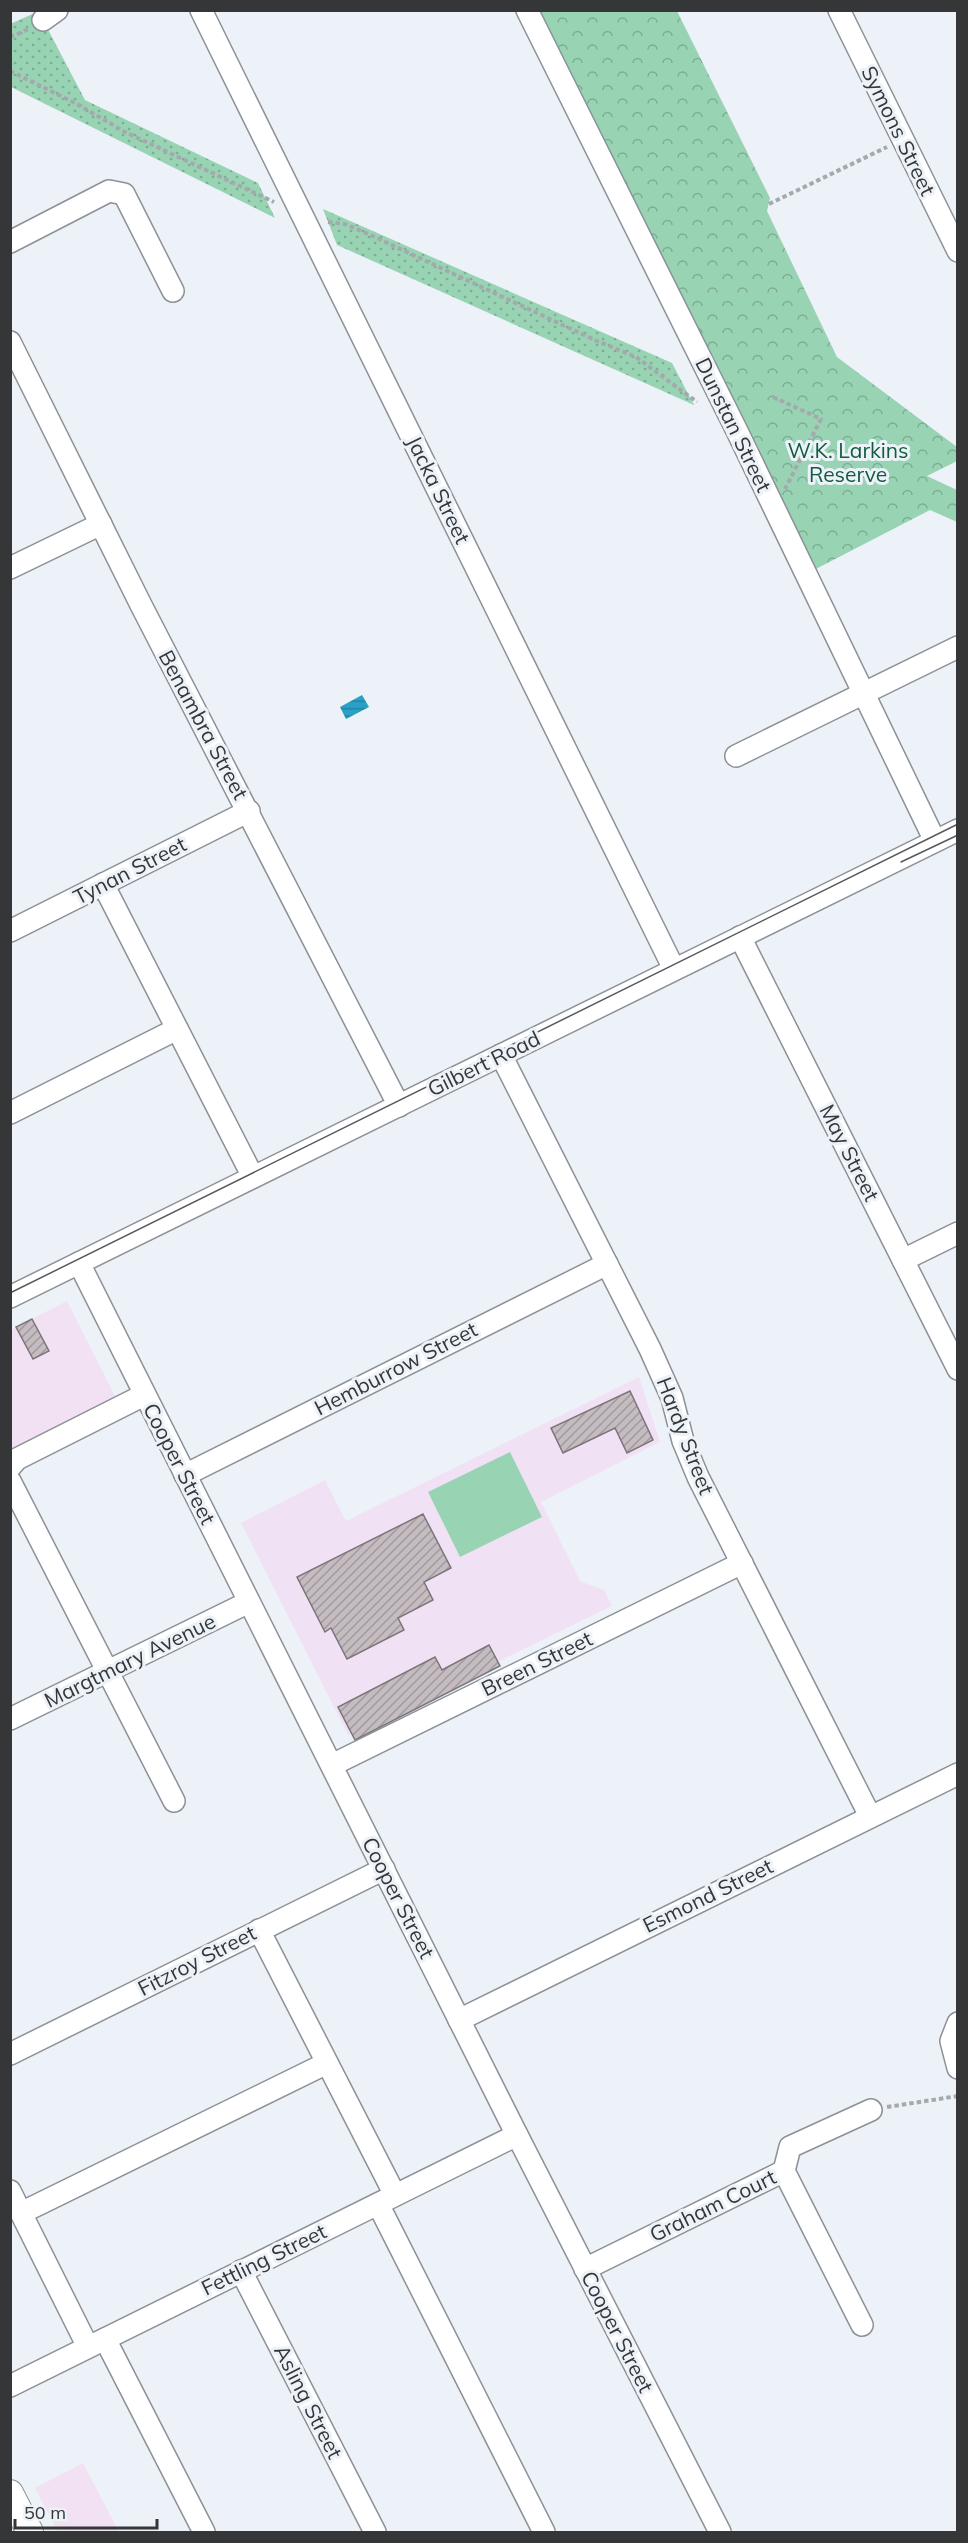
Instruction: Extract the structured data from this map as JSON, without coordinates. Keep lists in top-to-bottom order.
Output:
{
  "streets": {
    "street": [
      "Symons Street",
      "Dunstan Street",
      "Jacka Street",
      "Benambra Street",
      "Tynan Street",
      "Gilbert Road",
      "May Street",
      "Hemburrow Street",
      "Hardy Street",
      "Cooper Street",
      "Margtmary Avenue",
      "Breen Street",
      "Esmond Street",
      "Fitzroy Street",
      "Graham Court",
      "Fettling Street",
      "Asling Street"
    ]
  },
  "crossings": [
    ["Dunstan Street", "Gilbert Road"],
    ["Jacka Street", "Gilbert Road"],
    ["Benambra Street", "Tynan Street"],
    ["Benambra Street", "Gilbert Road"],
    ["Gilbert Road", "May Street"],
    ["Gilbert Road", "Hardy Street"],
    ["Gilbert Road", "Cooper Street"],
    ["Hemburrow Street", "Hardy Street"],
    ["Hemburrow Street", "Cooper Street"],
    ["Hardy Street", "Breen Street"],
    ["Hardy Street", "Esmond Street"],
    ["Cooper Street", "Margtmary Avenue"],
    ["Cooper Street", "Breen Street"],
    ["Cooper Street", "Esmond Street"],
    ["Cooper Street", "Fitzroy Street"],
    ["Cooper Street", "Graham Court"],
    ["Cooper Street", "Fettling Street"],
    ["Fettling Street", "Asling Street"]
  ],
  "parks": ["W.K. Larkins Reserve"],
  "scale_bar": "50 m"
}
